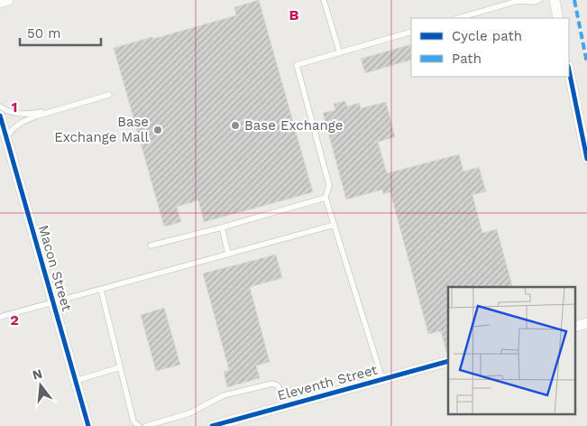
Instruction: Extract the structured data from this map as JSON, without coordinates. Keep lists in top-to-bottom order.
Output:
{
  "streets": {
    "street": ["Macon Street", "Eleventh Street"]
  },
  "places": ["Base Exchange", "Base Exchange Mall"],
  "legend": ["Cycle path", "Path"],
  "scale_bar": "50 m",
  "north": "top",
  "grid": {
    "columns": ["B"],
    "rows": ["1", "2"]
  }
}
